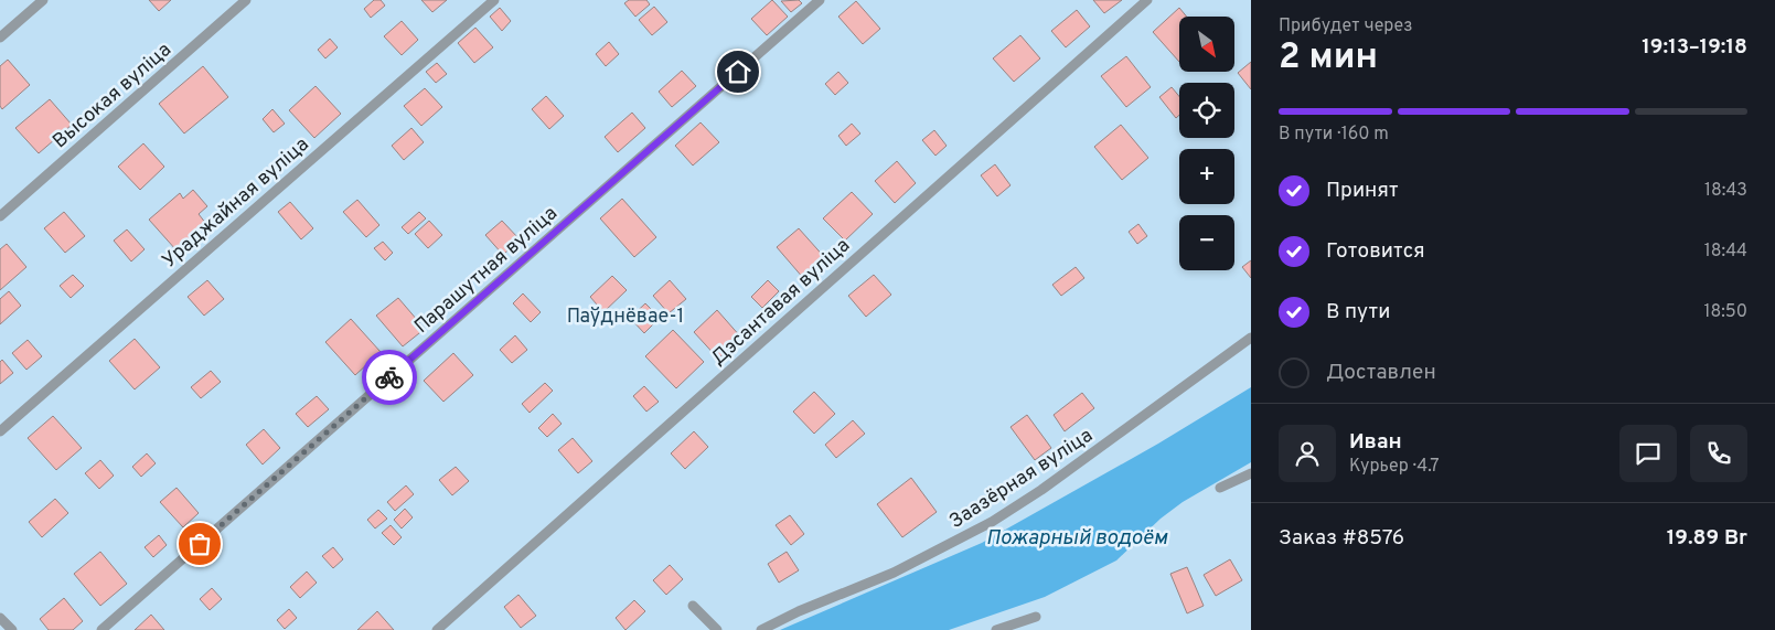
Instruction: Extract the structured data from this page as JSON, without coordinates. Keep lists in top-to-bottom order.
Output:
{
  "streets": {
    "lane": [
      "Высокая вуліца",
      "Ураджайная вуліца",
      "Парашутная вуліца",
      "Дэсантавая вуліца",
      "Заазёрная вуліца"
    ]
  },
  "water": ["Пожарный водоём"],
  "parks": ["Паўднёвае-1"],
  "north": "bottom right",
  "page": {
    "heading": ["2 мин", "Прибудет через", "19:13–19:18"],
    "panel": [
      "Иван",
      "Курьер · 4.7",
      "Заказ #8576",
      "19.89 Br"
    ],
    "map_buttons": ["+", "−"],
    "bar": "В пути · 160 m",
    "list": [
      ["Принят", "18:43"],
      ["Готовится", "18:44"],
      ["В пути", "18:50"],
      "Доставлен"
    ]
  }
}
